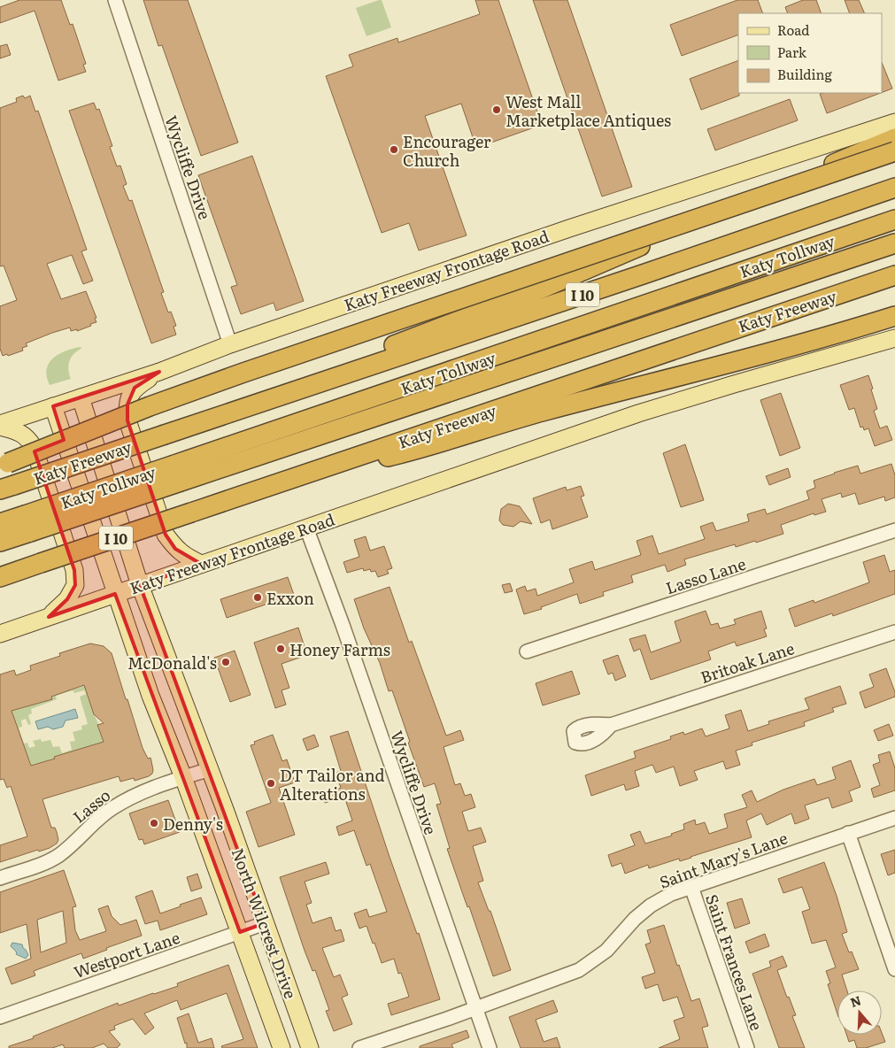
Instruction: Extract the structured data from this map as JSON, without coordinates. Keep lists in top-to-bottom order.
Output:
{
  "streets": {
    "highway": ["Katy Tollway", "I 10", "Katy Freeway"],
    "main road": ["Katy Freeway Frontage Road", "North Wilcrest Drive"],
    "street": [
      "Wycliffe Drive",
      "Lasso Lane",
      "Britoak Lane",
      "Lasso",
      "Saint Mary's Lane",
      "Westport Lane",
      "Saint Frances Lane"
    ]
  },
  "crossings": [
    ["Wycliffe Drive", "Katy Freeway Frontage Road"],
    ["Wycliffe Drive", "Saint Mary's Lane"],
    ["Katy Freeway Frontage Road", "North Wilcrest Drive"],
    ["Lasso", "North Wilcrest Drive"],
    ["Saint Mary's Lane", "Saint Frances Lane"],
    ["North Wilcrest Drive", "Westport Lane"]
  ],
  "places": [
    "West Mall Marketplace Antiques",
    "Encourager Church",
    "Exxon",
    "Honey Farms",
    "McDonald's",
    "DT Tailor and Alterations",
    "Denny's"
  ],
  "legend": ["Road", "Park", "Building"],
  "north": "top"
}
